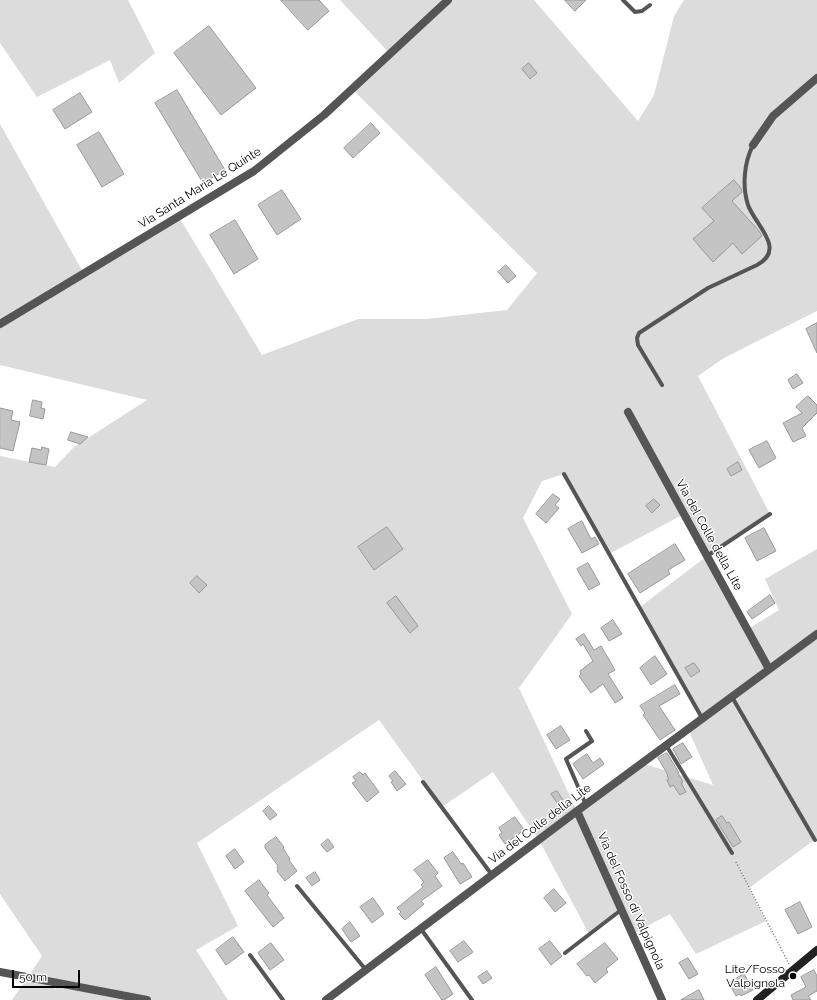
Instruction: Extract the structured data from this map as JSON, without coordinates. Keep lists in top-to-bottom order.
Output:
{
  "streets": {
    "street": ["Via Santa Maria Le Quinte", "Via del Colle della Lite", "Via del Fosso di Valpignola"]
  },
  "crossings": [
    ["Via del Colle della Lite", "Via del Fosso di Valpignola"]
  ],
  "places": ["Lite/Fosso Valpignola"],
  "scale_bar": "50 m"
}
